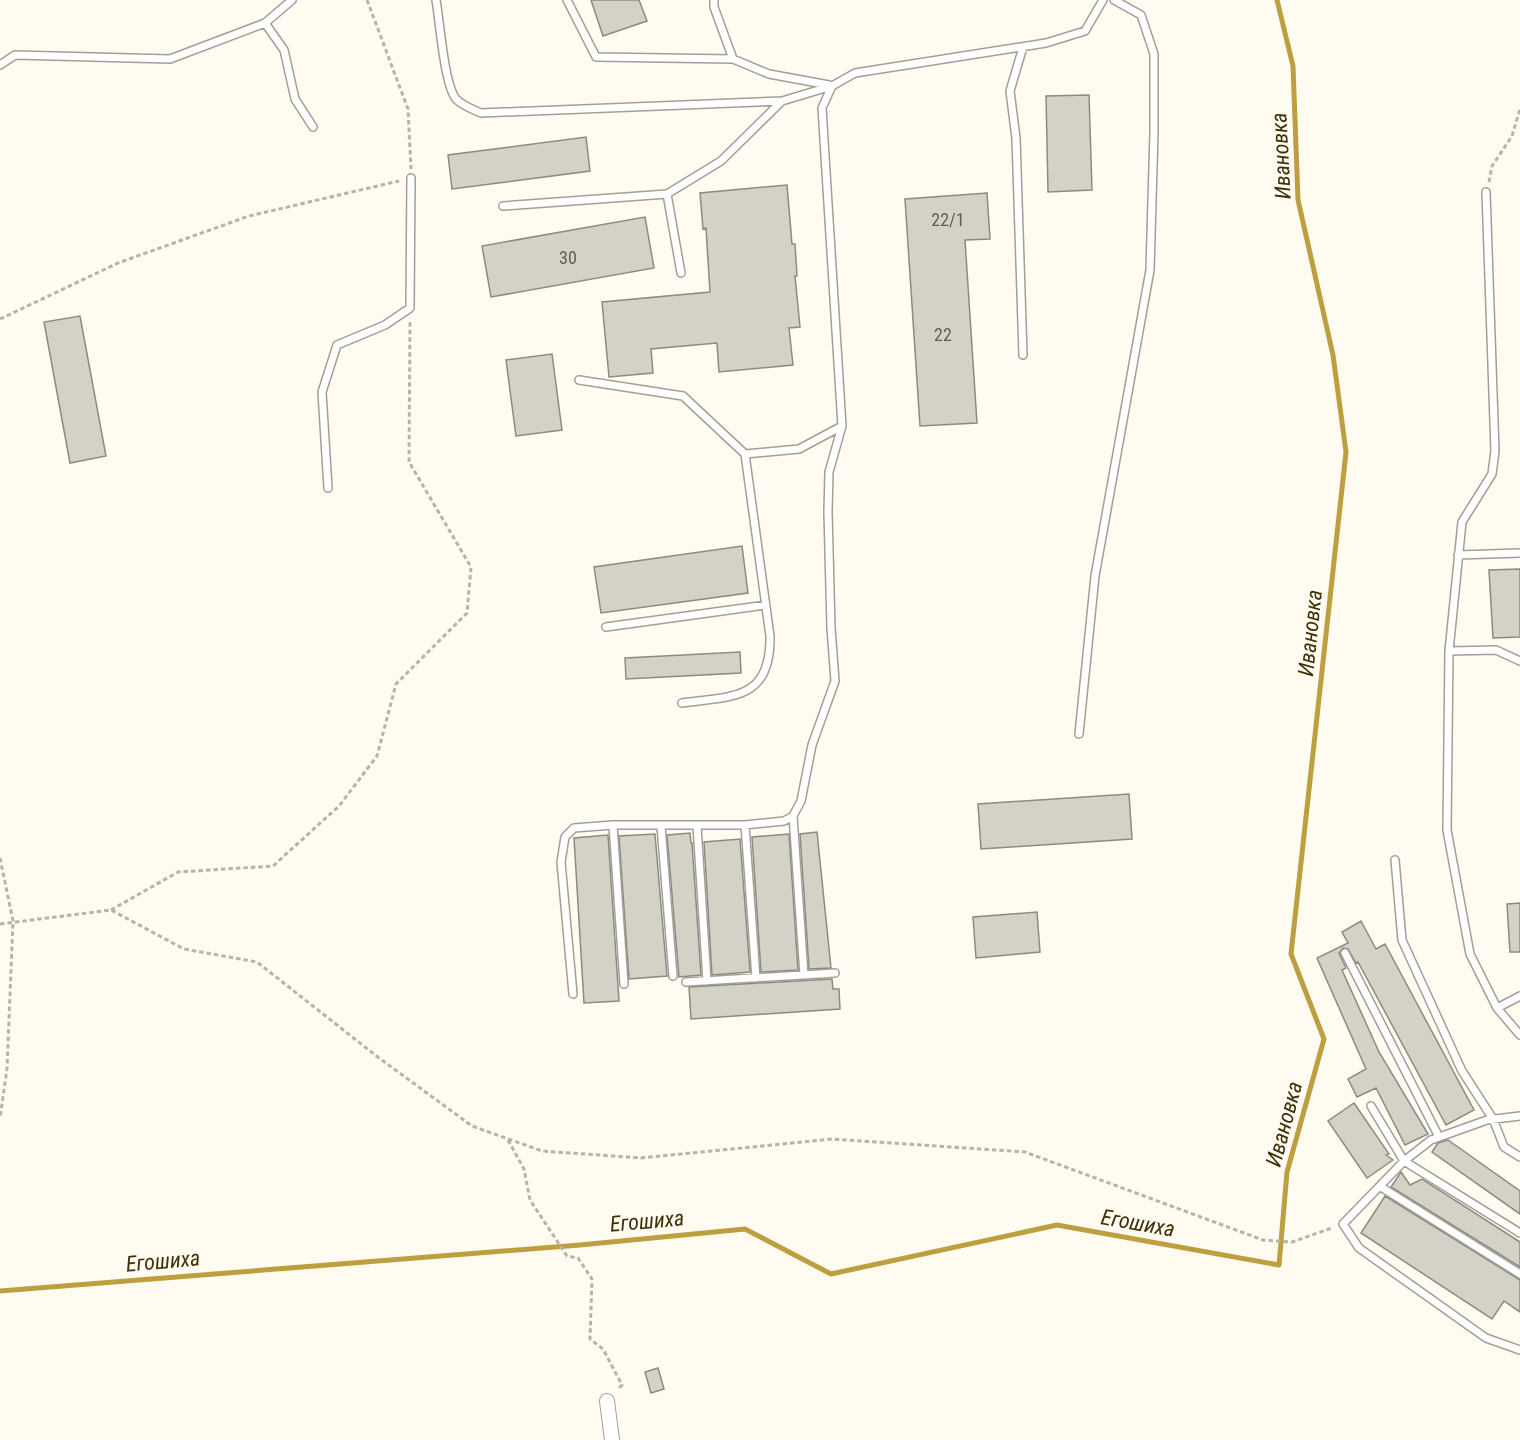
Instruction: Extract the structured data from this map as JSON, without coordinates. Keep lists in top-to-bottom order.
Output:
{
  "water": ["Ивановка", "Егошиха"],
  "house_numbers": ["22/1", "30", "22"]
}
